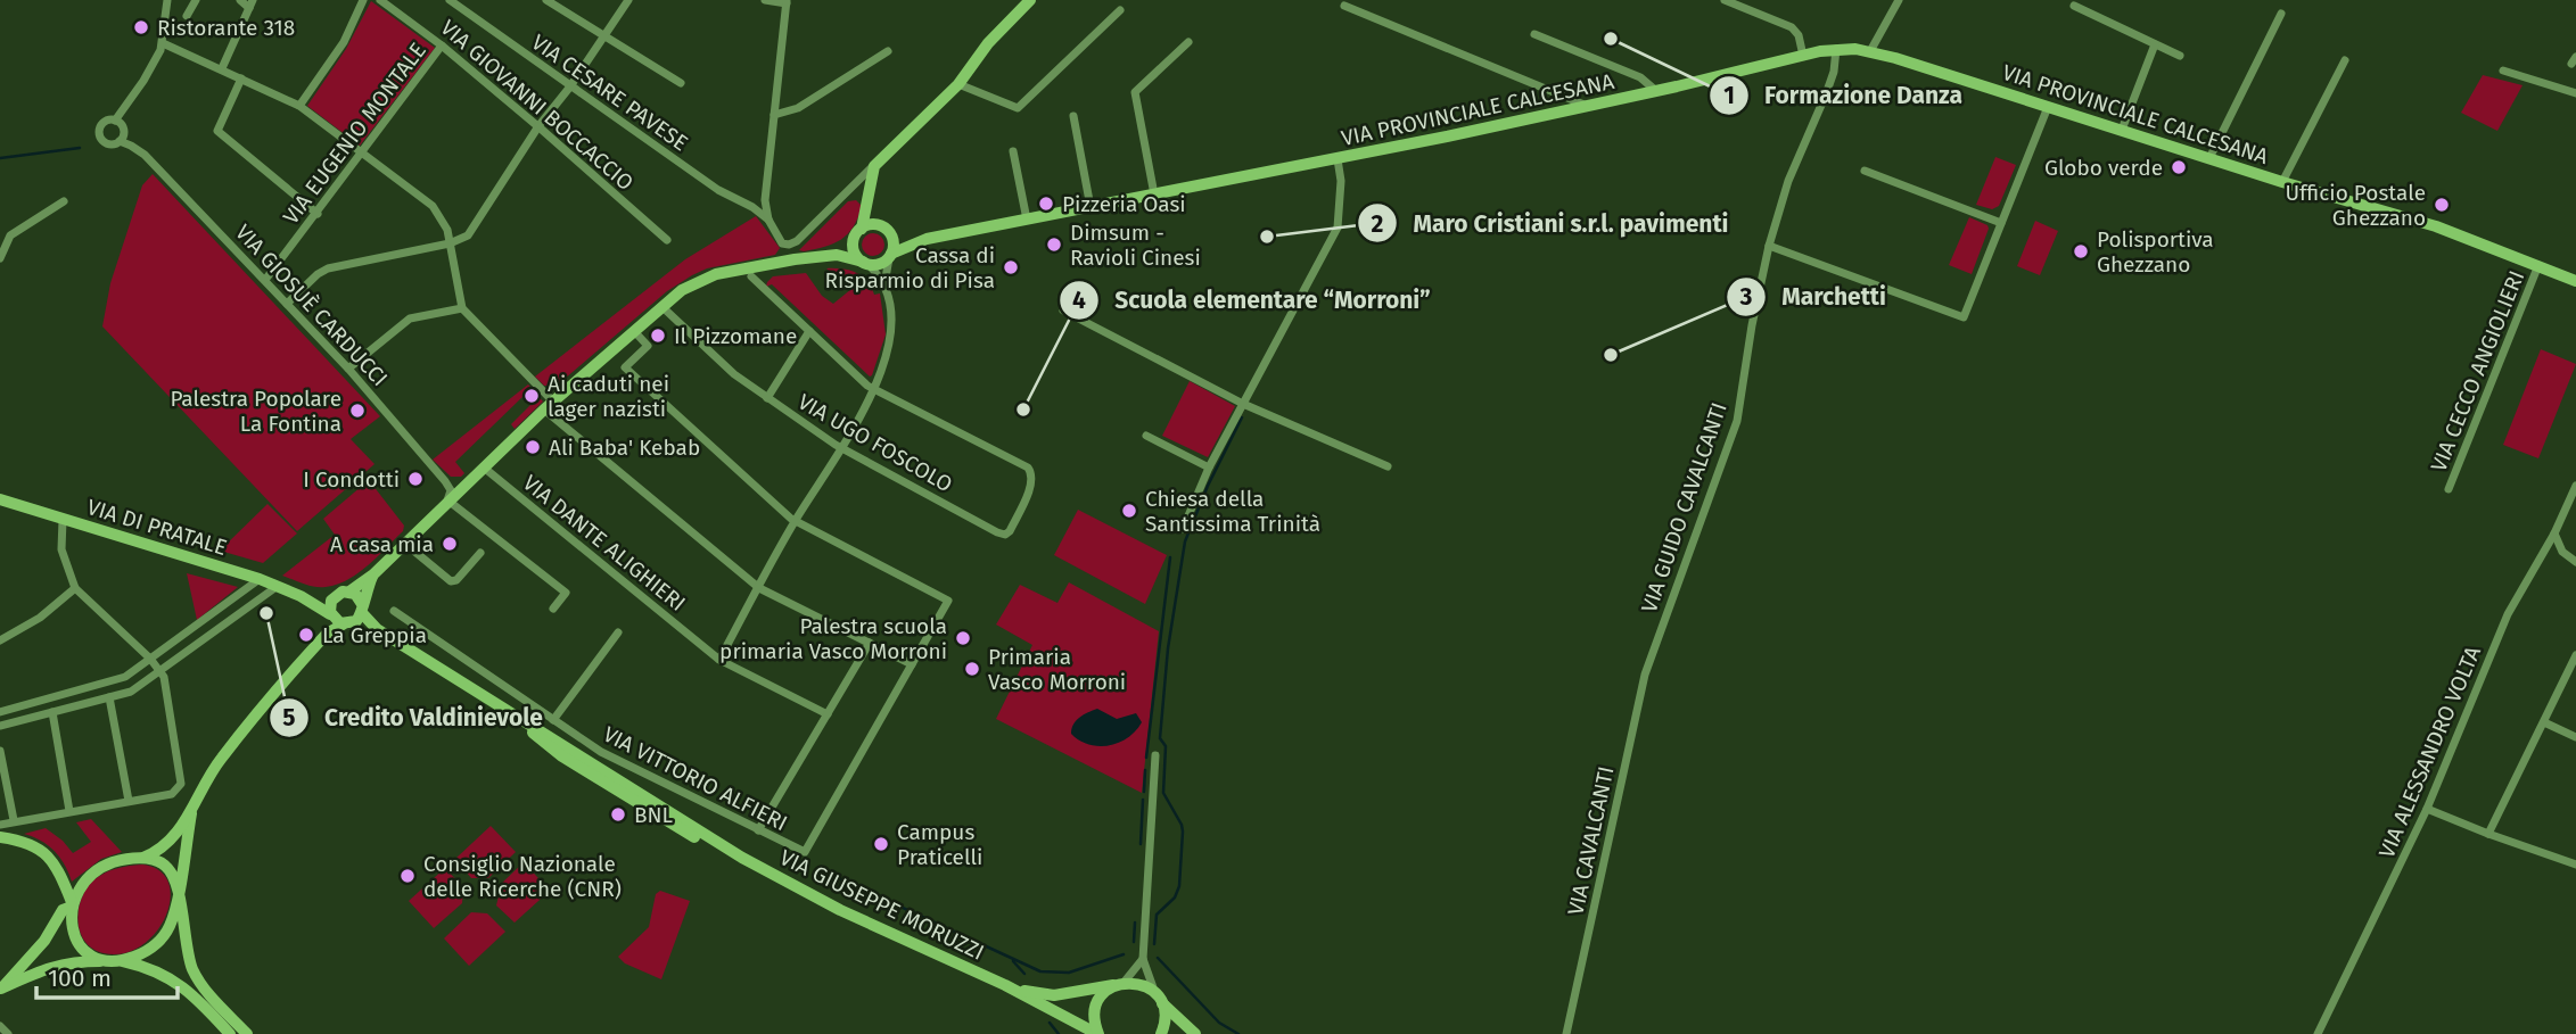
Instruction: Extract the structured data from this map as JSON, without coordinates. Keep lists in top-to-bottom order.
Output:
{
  "streets": {
    "main road": ["VIA PROVINCIALE CALCESANA", "VIA DI PRATALE", "VIA GIUSEPPE MORUZZI"],
    "street": [
      "VIA CESARE PAVESE",
      "VIA GIOVANNI BOCCACCIO",
      "VIA EUGENIO MONTALE",
      "VIA GIOSUÈ CARDUCCI",
      "VIA CECCO ANGIOLIERI",
      "VIA UGO FOSCOLO",
      "VIA GUIDO CAVALCANTI",
      "VIA DANTE ALIGHIERI",
      "VIA ALESSANDRO VOLTA",
      "VIA VITTORIO ALFIERI",
      "VIA CAVALCANTI"
    ]
  },
  "crossings": [
    ["VIA GIOVANNI BOCCACCIO", "VIA EUGENIO MONTALE"],
    ["VIA PROVINCIALE CALCESANA", "VIA CECCO ANGIOLIERI"],
    ["VIA PROVINCIALE CALCESANA", "VIA GUIDO CAVALCANTI"],
    ["VIA EUGENIO MONTALE", "VIA GIOSUÈ CARDUCCI"],
    ["VIA GUIDO CAVALCANTI", "VIA CAVALCANTI"],
    ["VIA DI PRATALE", "VIA GIUSEPPE MORUZZI"]
  ],
  "places": [
    "Ristorante 318",
    "Formazione Danza",
    "Globo verde",
    "Pizzeria Oasi",
    "Ufficio Postale Ghezzano",
    "Maro Cristiani s.r.l. pavimenti",
    "Dimsum - Ravioli Cinesi",
    "Polisportiva Ghezzano",
    "Cassa di Risparmio di Pisa",
    "Il Pizzomane",
    "Marchetti",
    "Ai caduti nei lager nazisti",
    "Scuola elementare “Morroni”",
    "Palestra Popolare La Fontina",
    "Ali Baba' Kebab",
    "I Condotti",
    "Chiesa della Santissima Trinità",
    "A casa mia",
    "Credito Valdinievole",
    "La Greppia",
    "Palestra scuola primaria Vasco Morroni",
    "Primaria Vasco Morroni",
    "BNL",
    "Campus Praticelli",
    "Consiglio Nazionale delle Ricerche (CNR)"
  ],
  "scale_bar": "100 m"
}
